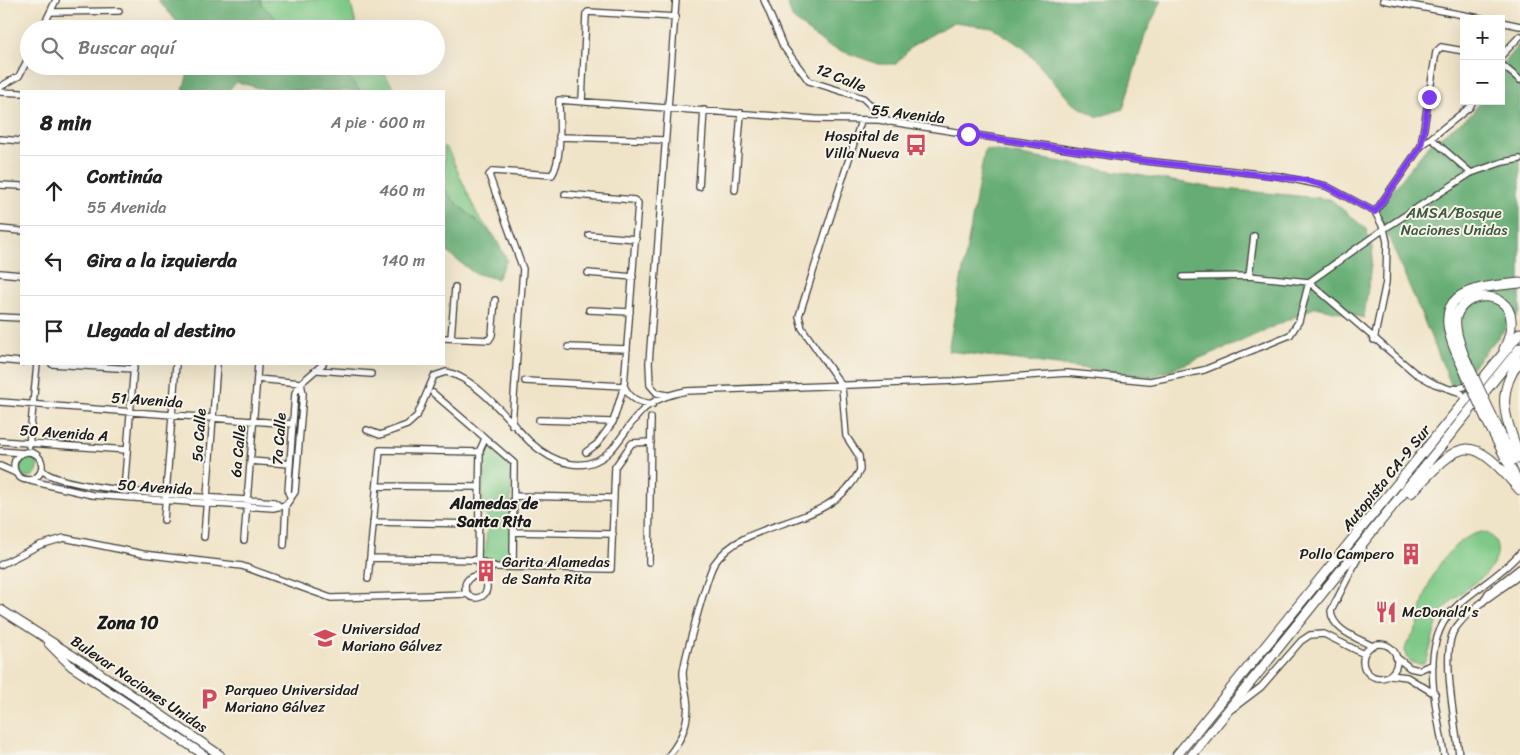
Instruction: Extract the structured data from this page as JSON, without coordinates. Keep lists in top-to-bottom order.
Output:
{
  "streets": {
    "highway": ["Autopista CA-9 Sur"],
    "main road": ["Bulevar Naciones Unidas"],
    "street": [
      "12 Calle",
      "55 Avenida",
      "51 Avenida",
      "50 Avenida A",
      "5a Calle",
      "7a Calle",
      "6a Calle",
      "50 Avenida"
    ]
  },
  "crossings": [
    ["12 Calle", "55 Avenida"],
    ["51 Avenida", "5a Calle"],
    ["51 Avenida", "7a Calle"],
    ["51 Avenida", "6a Calle"],
    ["5a Calle", "50 Avenida"],
    ["7a Calle", "50 Avenida"],
    ["6a Calle", "50 Avenida"]
  ],
  "districts": ["Alamedas de Santa Rita", "Zona 10"],
  "parks": ["AMSA/Bosque Naciones Unidas"],
  "places": {
    "bus stop": ["Hospital de Villa Nueva"],
    "building": ["Pollo Campero", "Garita Alamedas de Santa Rita"],
    "restaurant": ["McDonald's"],
    "school or university": ["Universidad Mariano Gálvez"],
    "parking": ["Parqueo Universidad Mariano Gálvez"]
  },
  "page": {
    "map_buttons": ["+", "−"],
    "search": "Buscar aquí",
    "heading": ["8 min", "A pie · 600 m"],
    "list": [
      ["Continúa", "55 Avenida", "460 m"],
      ["Gira a la izquierda", "140 m"],
      "Llegada al destino"
    ]
  }
}
